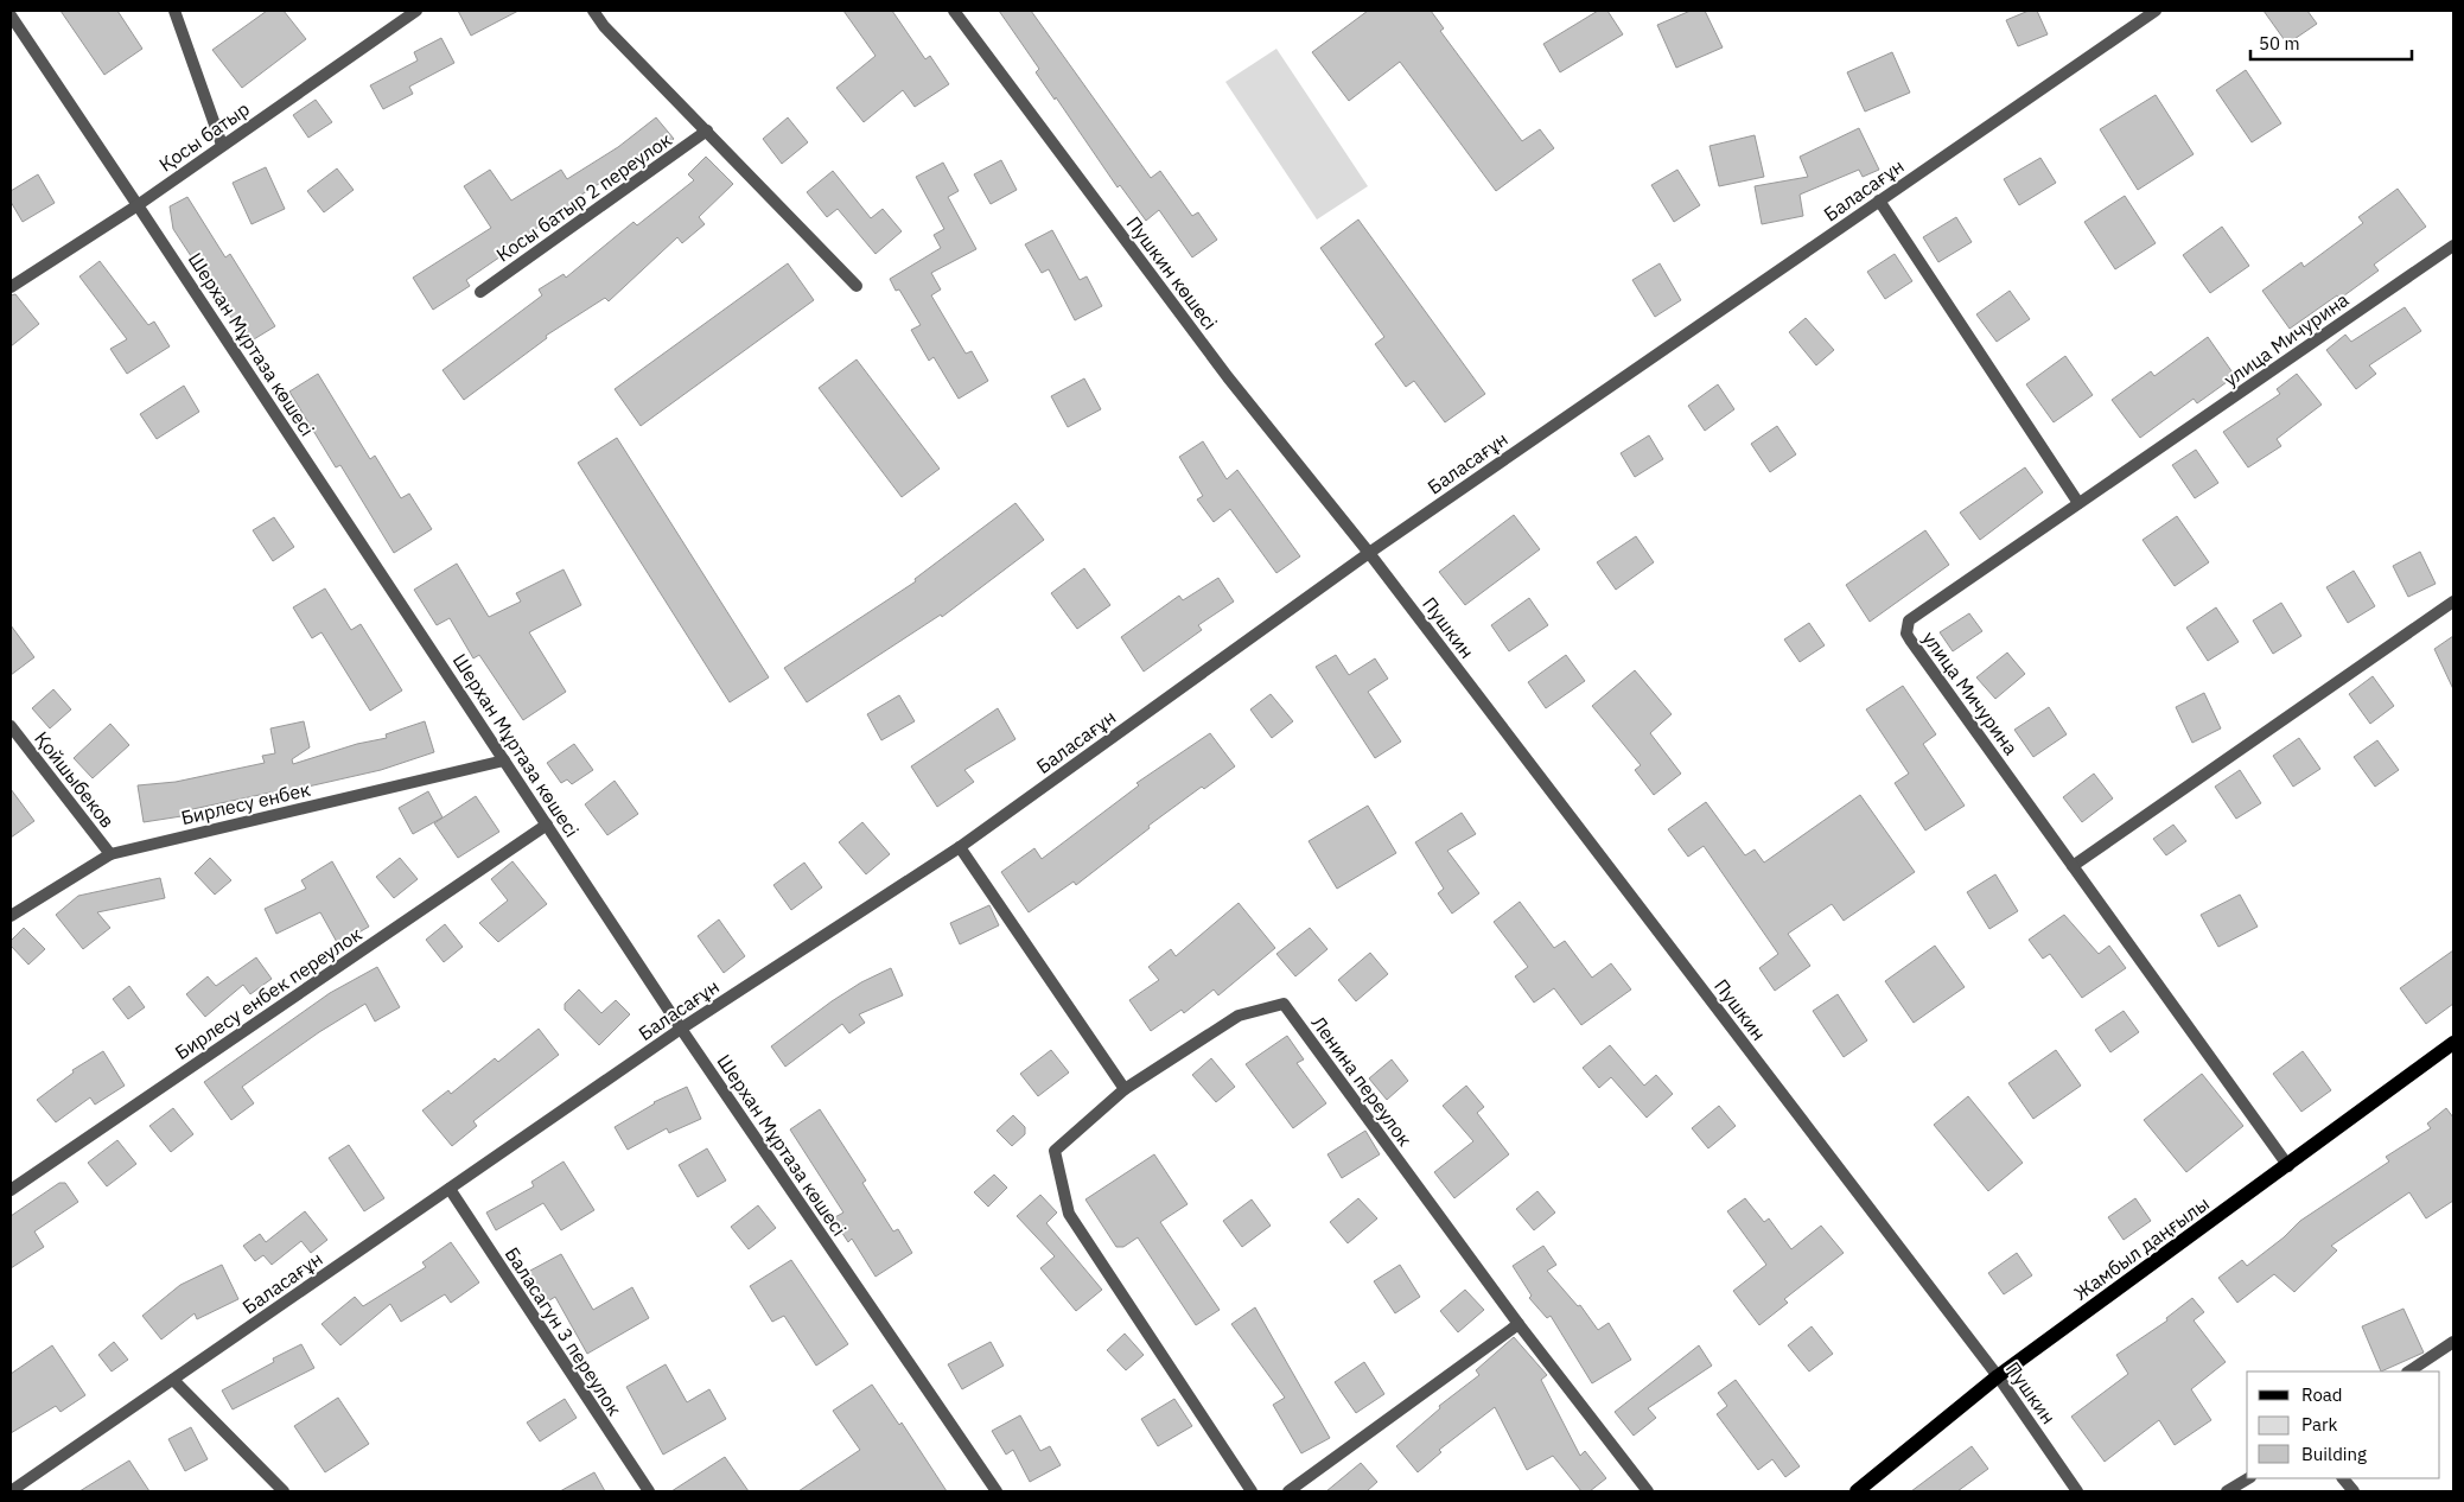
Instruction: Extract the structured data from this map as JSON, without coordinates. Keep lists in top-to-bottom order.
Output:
{
  "streets": {
    "main road": ["Жамбыл даңғылы"],
    "street": [
      "Қосы батыр",
      "Баласағұн",
      "Косы батыр 2 переулок",
      "Пушкин көшесі",
      "улица Мичурина",
      "Шерхан Мұртаза көшесі",
      "Пушкин",
      "Қойшыбеков",
      "Бирлесу енбек",
      "Бирлесу енбек переулок",
      "Ленина переулок",
      "Баласагун 3 переулок"
    ]
  },
  "crossings": [
    ["Қосы батыр", "Шерхан Мұртаза көшесі"],
    ["Баласағұн", "Пушкин көшесі"],
    ["Баласағұн", "Шерхан Мұртаза көшесі"],
    ["Баласағұн", "Пушкин"],
    ["Баласағұн", "Баласагун 3 переулок"],
    ["Пушкин көшесі", "Пушкин"],
    ["улица Мичурина", "Жамбыл даңғылы"],
    ["Шерхан Мұртаза көшесі", "Бирлесу енбек"],
    ["Шерхан Мұртаза көшесі", "Бирлесу енбек переулок"],
    ["Пушкин", "Жамбыл даңғылы"],
    ["Қойшыбеков", "Бирлесу енбек"]
  ],
  "legend": ["Road", "Park", "Building"],
  "scale_bar": "50 m"
}
